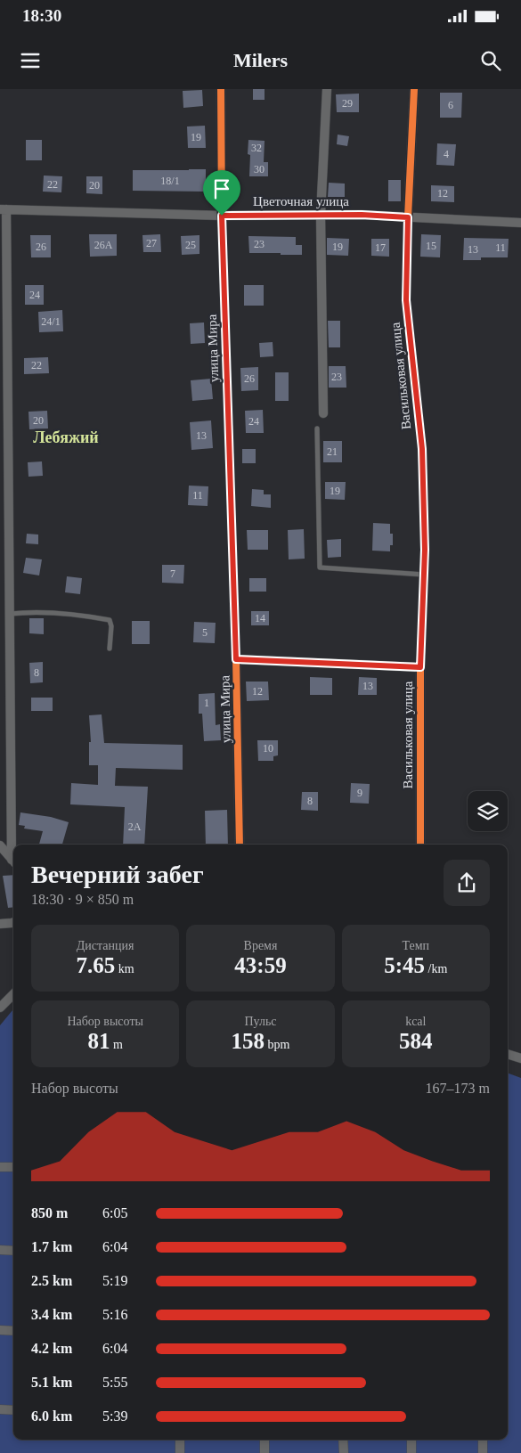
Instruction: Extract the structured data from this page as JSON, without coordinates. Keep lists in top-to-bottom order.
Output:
{
  "streets": {
    "street": ["Цветочная улица", "улица Мира", "Васильковая улица"]
  },
  "crossings": [
    ["Цветочная улица", "улица Мира"],
    ["Цветочная улица", "Васильковая улица"]
  ],
  "districts": ["Лебяжий"],
  "house_numbers": [
    "29",
    "6",
    "19",
    "32",
    "4",
    "30",
    "18/1",
    "22",
    "20",
    "12",
    "27",
    "23",
    "26А",
    "25",
    "15",
    "26",
    "19",
    "17",
    "11",
    "13",
    "24",
    "24/1",
    "22",
    "23",
    "26",
    "20",
    "24",
    "13",
    "21",
    "19",
    "11",
    "7",
    "14",
    "5",
    "8",
    "13",
    "12",
    "1",
    "10",
    "9",
    "8",
    "2А"
  ],
  "page": {
    "status": "18:30",
    "header": "Milers",
    "heading": ["Вечерний забег", "18:30 · 9 × 850 m"],
    "stats": [
      ["Дистанция", "7.65 km"],
      ["Время", "43:59"],
      ["Темп", "5:45 /km"],
      ["Набор высоты", "81 m"],
      ["Пульс", "158 bpm"],
      ["kcal", "584"]
    ],
    "chart": ["Набор высоты", "167–173 m"],
    "list": [
      {
        "name": "850 m",
        "note": "6:05"
      },
      {
        "name": "1.7 km",
        "note": "6:04"
      },
      {
        "name": "2.5 km",
        "note": "5:19"
      },
      {
        "name": "3.4 km",
        "note": "5:16"
      },
      {
        "name": "4.2 km",
        "note": "6:04"
      },
      {
        "name": "5.1 km",
        "note": "5:55"
      },
      {
        "name": "6.0 km",
        "note": "5:39"
      }
    ]
  }
}
